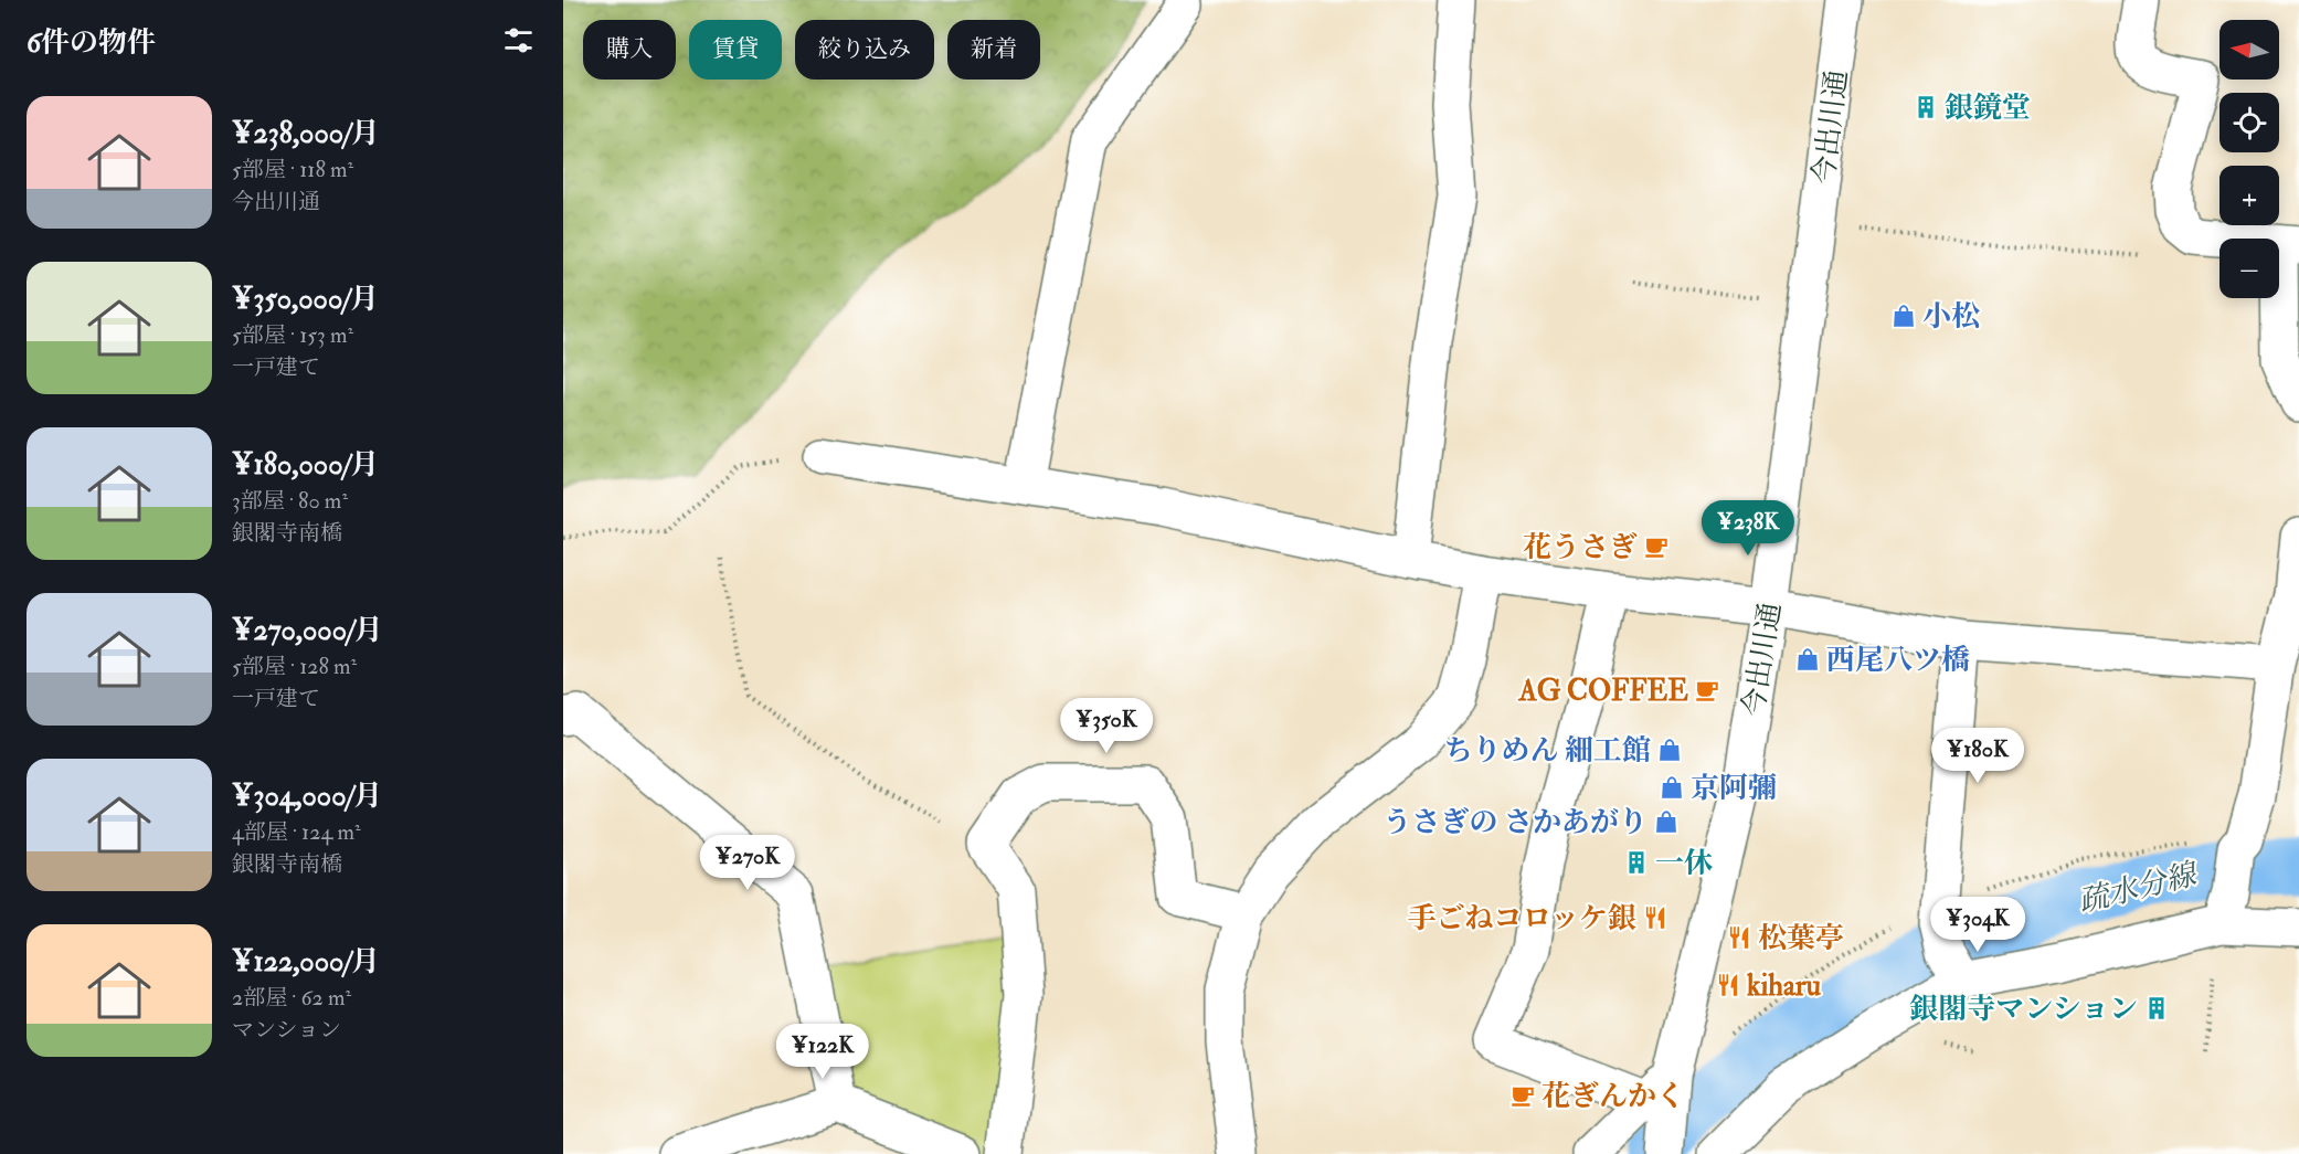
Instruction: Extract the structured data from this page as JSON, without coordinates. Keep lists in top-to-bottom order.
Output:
{
  "streets": {
    "street": ["今出川通"]
  },
  "water": ["疏水分線"],
  "places": {
    "building": ["銀鏡堂", "一休", "銀閣寺マンション"],
    "shop": [
      "小松",
      "西尾八ツ橋",
      "ちりめん 細工館",
      "京阿彌",
      "うさぎの さかあがり"
    ],
    "cafe": ["花うさぎ", "AG COFFEE", "花ぎんかく"],
    "restaurant": ["手ごねコロッケ銀", "松葉亭", "kiharu"]
  },
  "north": "left",
  "page": {
    "heading": "6件の物件",
    "map_buttons": ["+", "−"],
    "chip": [
      "購入",
      "賃貸",
      "絞り込み",
      "新着"
    ],
    "list": [
      {
        "name": "¥238,000/月",
        "note": "5部屋 · 118 m² · 今出川通"
      },
      {
        "name": "¥350,000/月",
        "note": "5部屋 · 153 m² · 一戸建て"
      },
      {
        "name": "¥180,000/月",
        "note": "3部屋 · 80 m² · 銀閣寺南橋"
      },
      {
        "name": "¥270,000/月",
        "note": "5部屋 · 128 m² · 一戸建て"
      },
      {
        "name": "¥304,000/月",
        "note": "4部屋 · 124 m² · 銀閣寺南橋"
      },
      {
        "name": "¥122,000/月",
        "note": "2部屋 · 62 m² · マンション"
      }
    ],
    "price": [
      "¥238K",
      "¥350K",
      "¥180K",
      "¥270K",
      "¥304K",
      "¥122K"
    ]
  }
}
